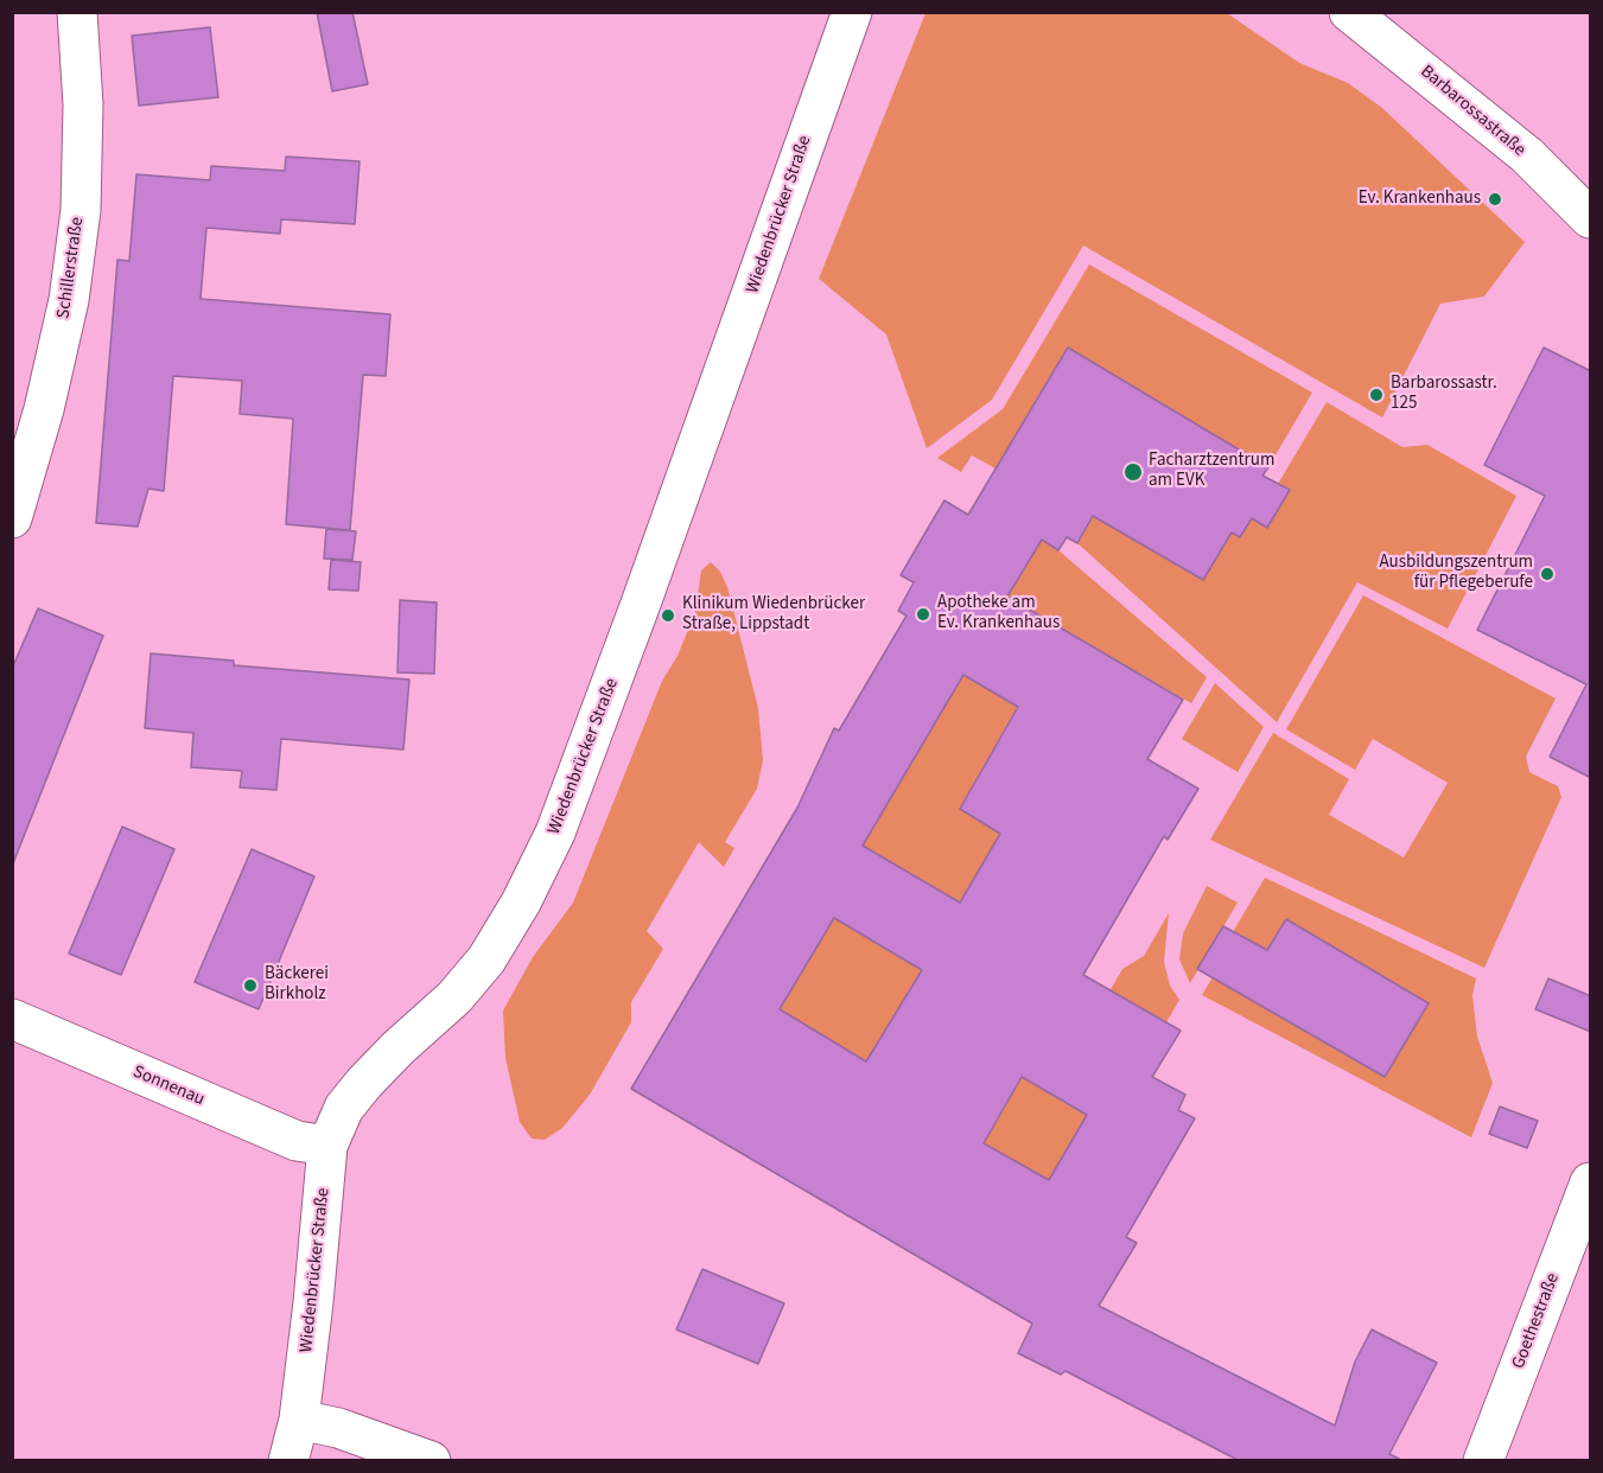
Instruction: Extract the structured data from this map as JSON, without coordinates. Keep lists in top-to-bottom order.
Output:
{
  "streets": {
    "street": [
      "Barbarossastraße",
      "Wiedenbrücker Straße",
      "Schillerstraße",
      "Sonnenau",
      "Goethestraße"
    ]
  },
  "crossings": [
    ["Wiedenbrücker Straße", "Sonnenau"]
  ],
  "places": [
    "Ev. Krankenhaus",
    "Barbarossastr. 125",
    "Facharztzentrum am EVK",
    "Ausbildungszentrum für Pflegeberufe",
    "Apotheke am Ev. Krankenhaus",
    "Klinikum Wiedenbrücker Straße, Lippstadt",
    "Bäckerei Birkholz"
  ]
}
